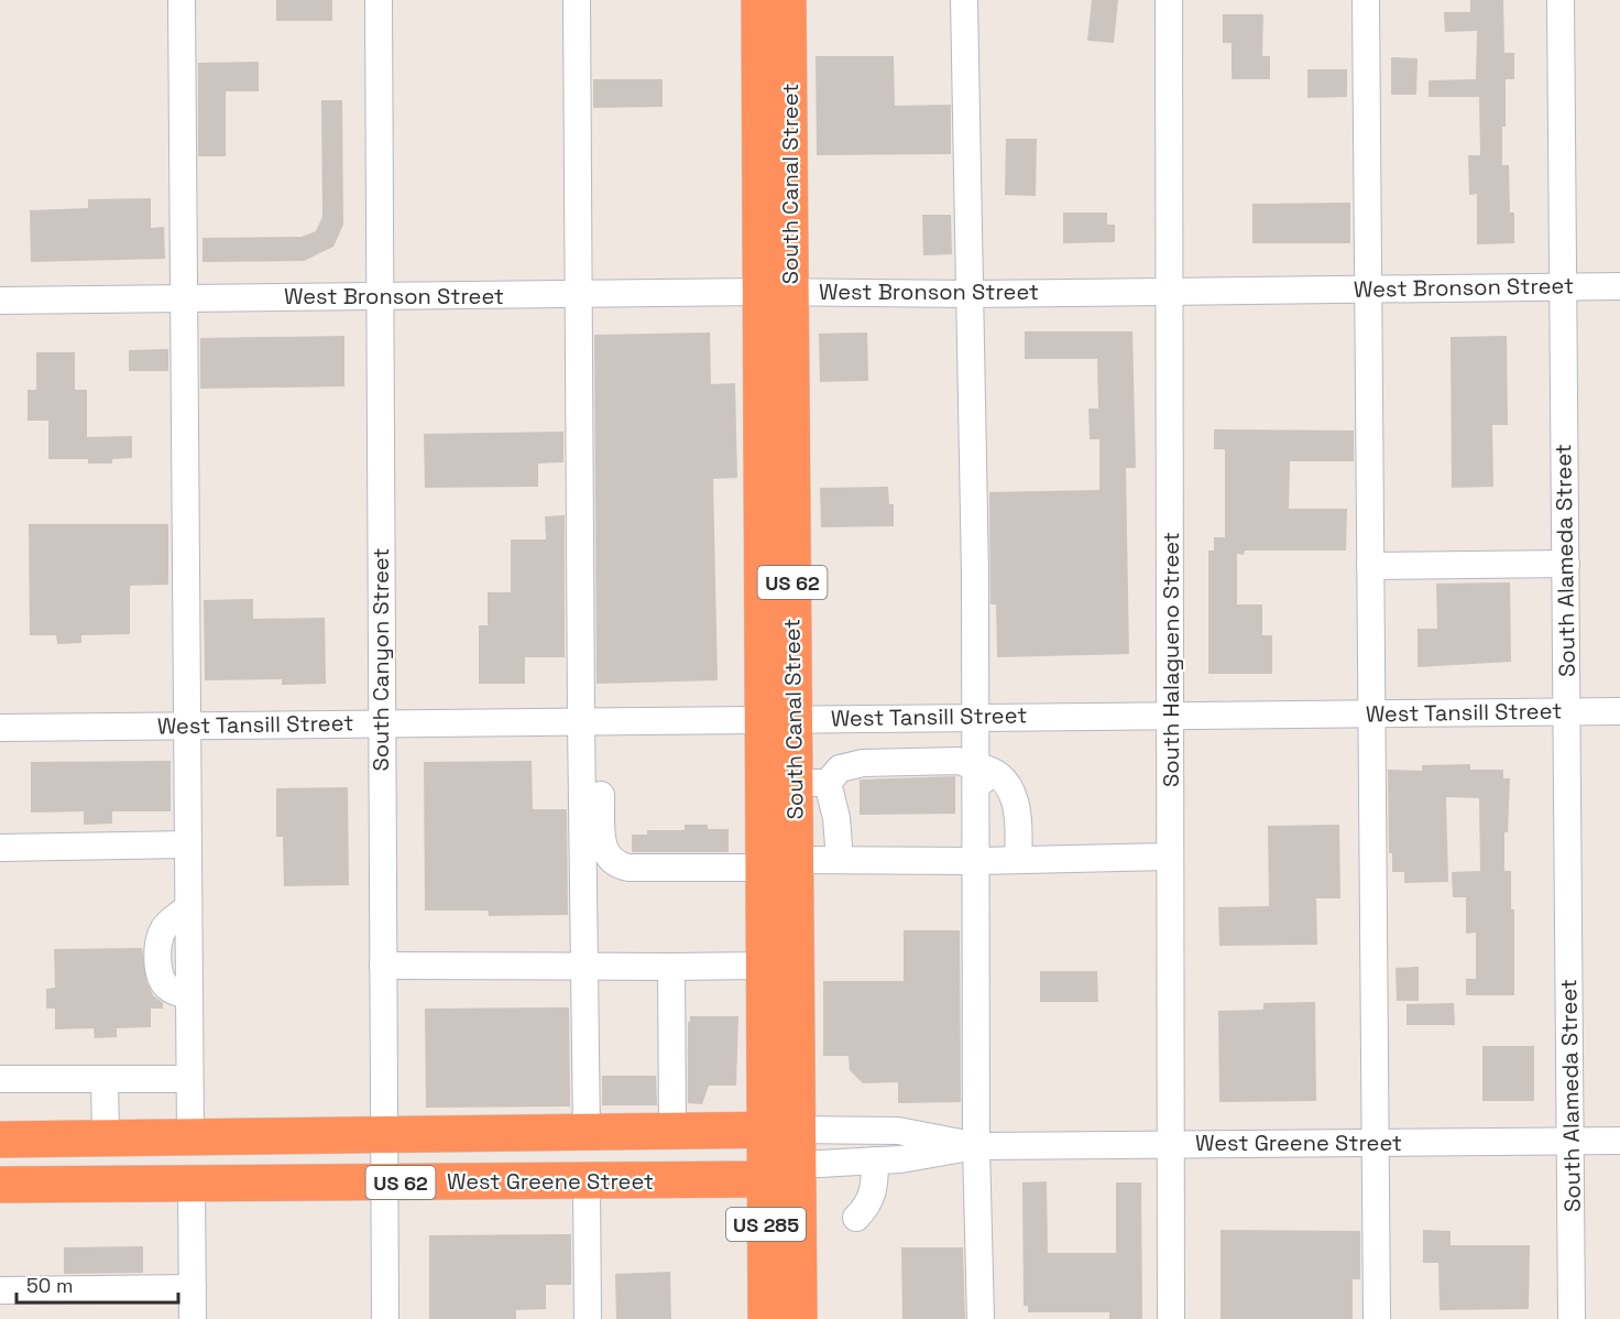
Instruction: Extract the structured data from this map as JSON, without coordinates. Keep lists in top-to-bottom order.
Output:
{
  "streets": {
    "highway": [
      "South Canal Street",
      "US 62",
      "West Greene Street",
      "US 285"
    ],
    "street": [
      "West Bronson Street",
      "South Alameda Street",
      "South Canyon Street",
      "South Halagueno Street",
      "West Tansill Street"
    ]
  },
  "crossings": [
    ["South Canal Street", "West Bronson Street"],
    ["South Canal Street", "West Tansill Street"],
    ["South Canal Street", "West Greene Street"],
    ["West Bronson Street", "South Alameda Street"],
    ["West Bronson Street", "South Canyon Street"],
    ["West Bronson Street", "South Halagueno Street"],
    ["South Alameda Street", "West Tansill Street"],
    ["South Alameda Street", "West Greene Street"],
    ["South Canyon Street", "West Tansill Street"],
    ["South Canyon Street", "West Greene Street"],
    ["South Halagueno Street", "West Tansill Street"],
    ["South Halagueno Street", "West Greene Street"]
  ],
  "scale_bar": "50 m"
}
